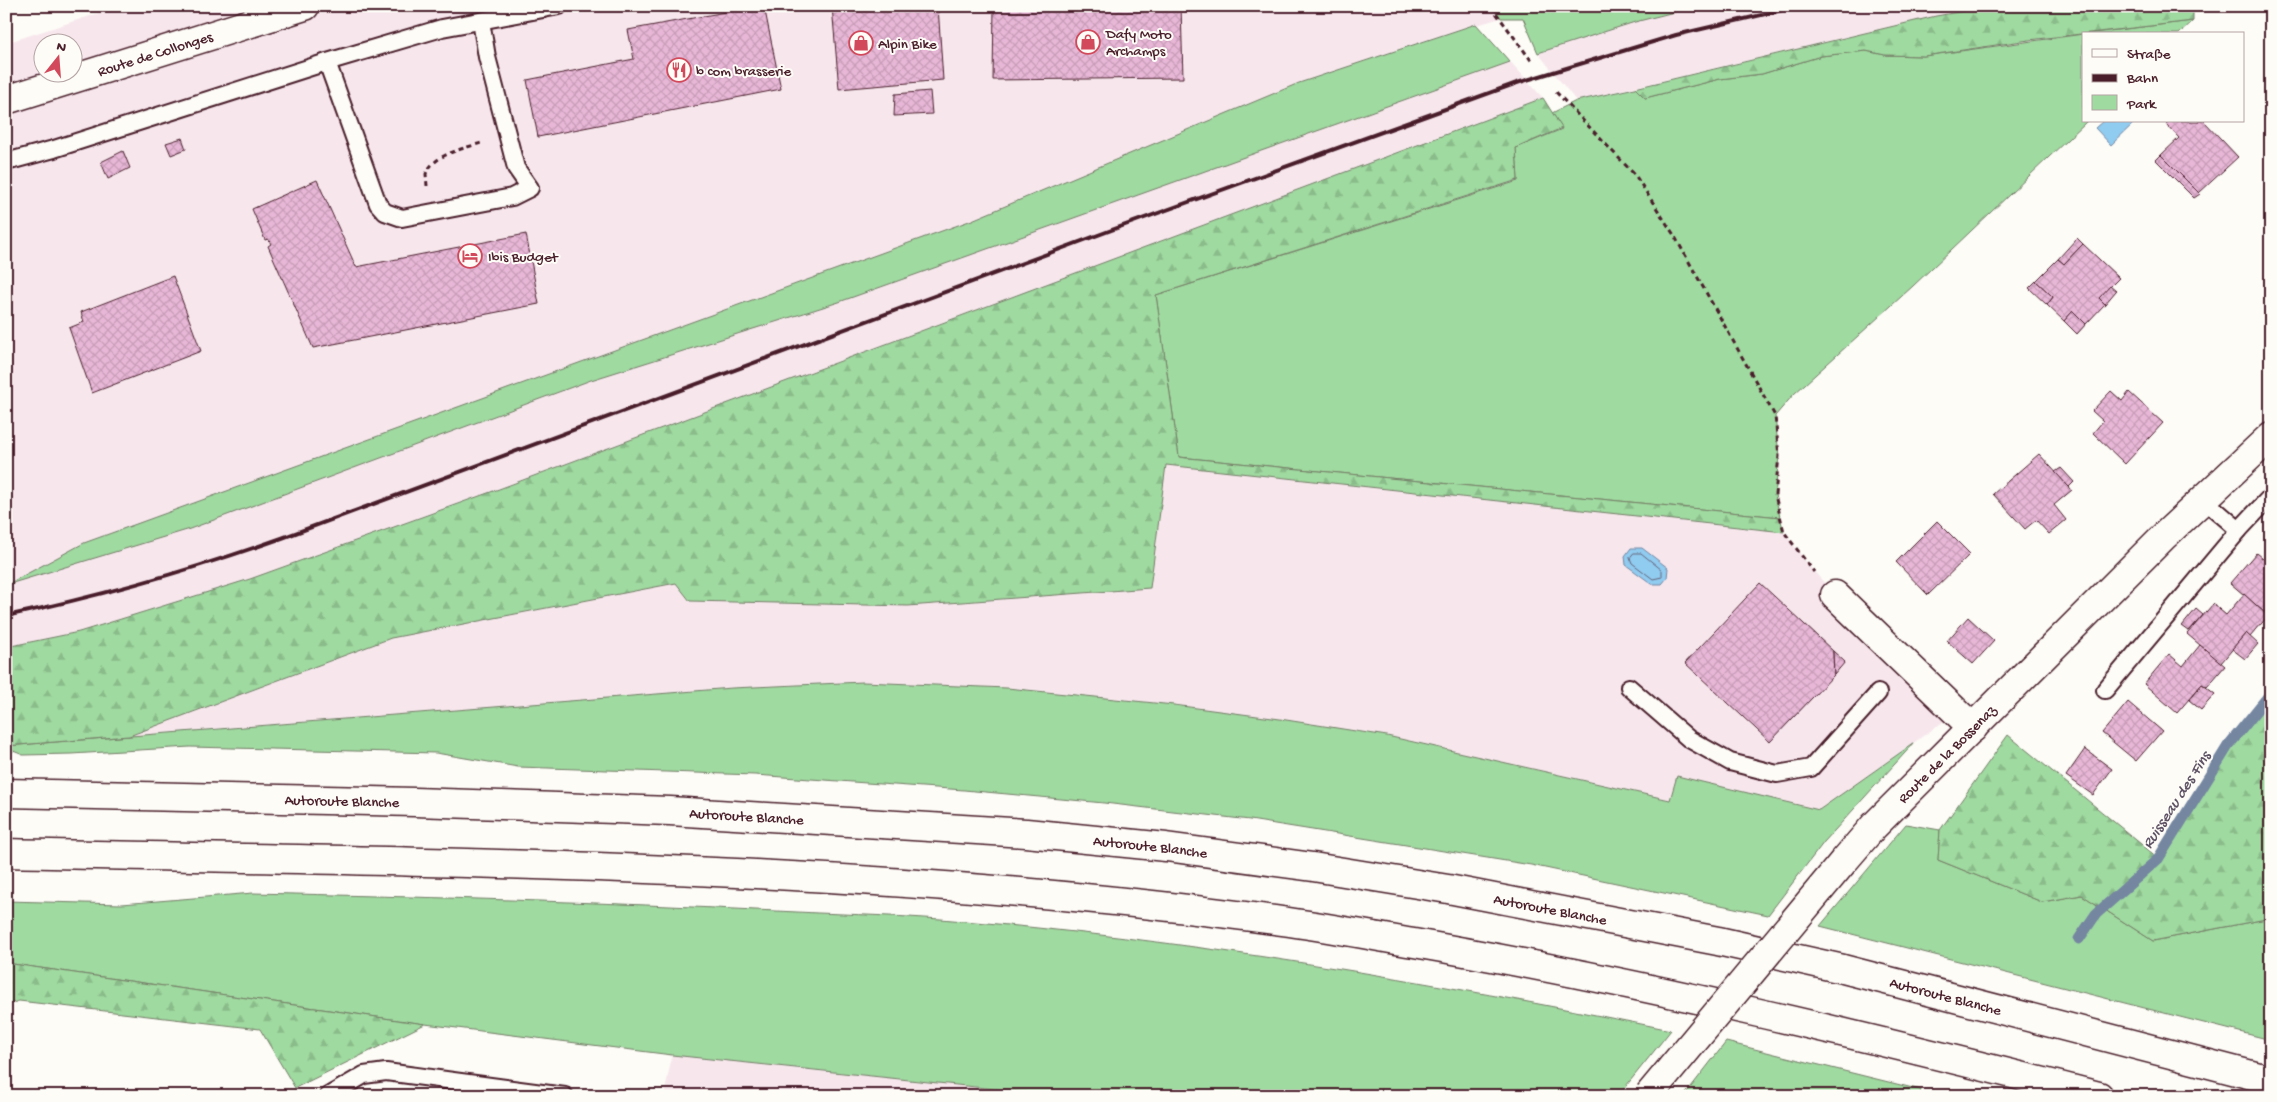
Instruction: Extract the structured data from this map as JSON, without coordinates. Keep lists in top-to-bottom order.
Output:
{
  "streets": {
    "main road": ["Route de Collonges", "Route de la Bossenaz", "Autoroute Blanche"]
  },
  "water": ["Ruisseau des Fins"],
  "places": {
    "shop": ["Dafy Moto Archamps", "Alpin Bike"],
    "restaurant": ["b com brasserie"],
    "hotel": ["Ibis Budget"]
  },
  "legend": ["Straße", "Bahn", "Park"],
  "north": "top"
}
